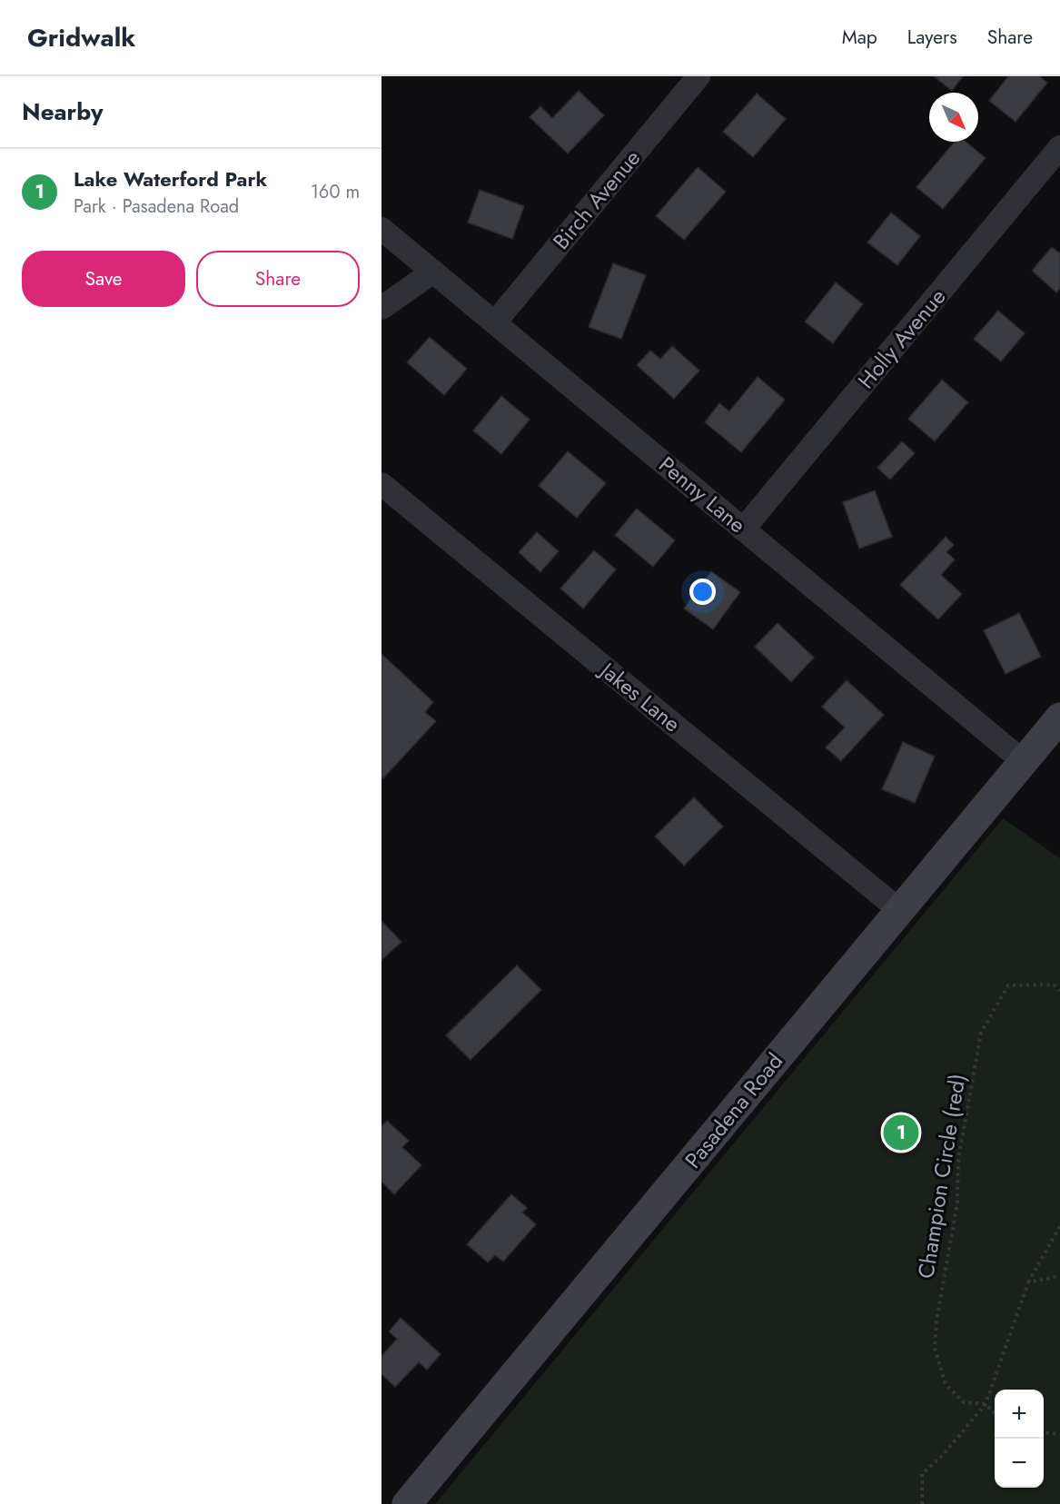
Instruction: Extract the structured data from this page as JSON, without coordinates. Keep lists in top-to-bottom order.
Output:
{
  "streets": {
    "main road": ["Pasadena Road"],
    "street": [
      "Birch Avenue",
      "Holly Avenue",
      "Penny Lane",
      "Jakes Lane"
    ],
    "path": ["Champion Circle (red)"]
  },
  "crossings": [
    ["Birch Avenue", "Penny Lane"],
    ["Holly Avenue", "Penny Lane"],
    ["Penny Lane", "Pasadena Road"],
    ["Jakes Lane", "Pasadena Road"]
  ],
  "north": "bottom right",
  "page": {
    "header": "Gridwalk",
    "nav": ["Map", "Layers", "Share"],
    "heading": "Nearby",
    "list": [
      {
        "mark": "1",
        "name": "Lake Waterford Park",
        "note": "Park · Pasadena Road",
        "value": "160 m"
      }
    ],
    "buttons": ["Save", "Share"],
    "pins": "1",
    "map_buttons": ["+", "−"]
  }
}
